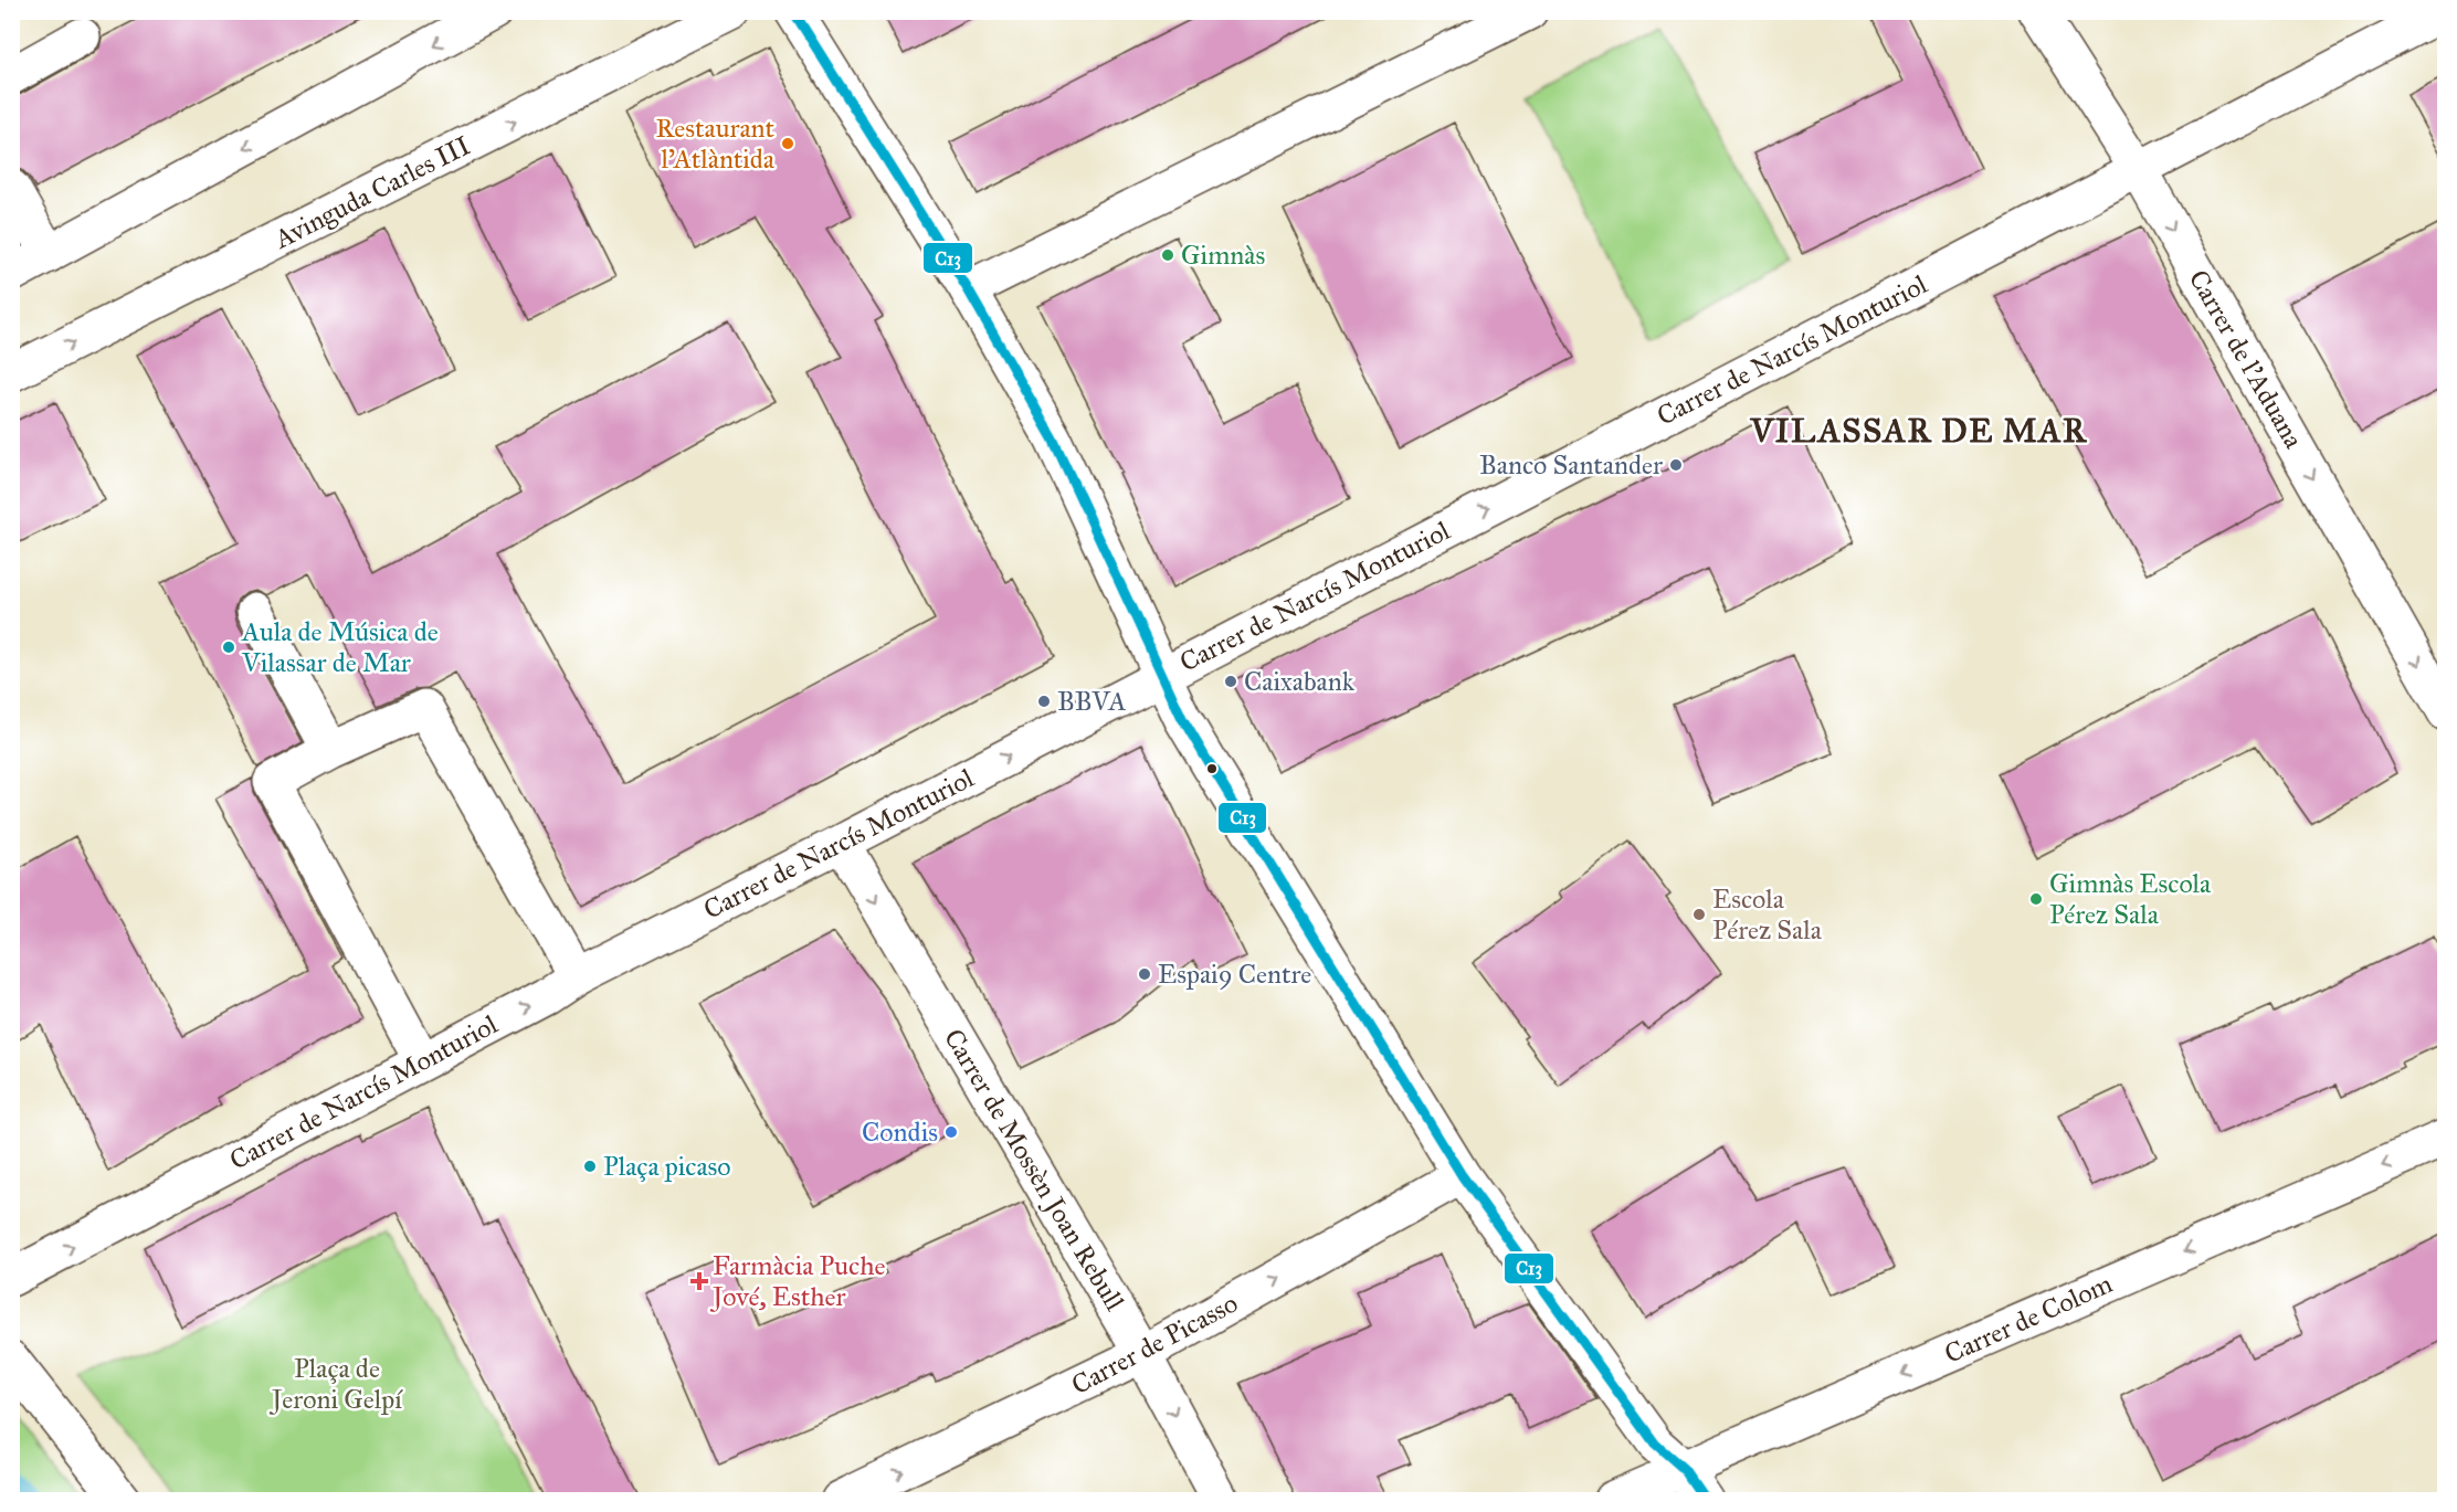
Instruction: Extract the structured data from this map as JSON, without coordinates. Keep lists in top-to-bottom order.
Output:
{
  "streets": {
    "street": [
      "Avinguda Carles III",
      "Carrer de Narcís Monturiol",
      "Carrer de l'Aduana",
      "Carrer de Mossèn Joan Rebull",
      "Carrer de Colom",
      "Carrer de Picasso"
    ]
  },
  "crossings": [
    ["Carrer de Narcís Monturiol", "Carrer de l'Aduana"],
    ["Carrer de Narcís Monturiol", "Carrer de Mossèn Joan Rebull"],
    ["Carrer de Mossèn Joan Rebull", "Carrer de Picasso"]
  ],
  "one_way": [
    "Carrer de Narcís Monturiol",
    "Carrer de l'Aduana",
    "Carrer de Mossèn Joan Rebull",
    "Carrer de Colom",
    "Carrer de Picasso"
  ],
  "districts": ["VILASSAR DE MAR"],
  "parks": ["Plaça de Jeroni Gelpí"],
  "places": {
    "other": [
      "Restaurant l'Atlàntida",
      "Gimnàs",
      "Banco Santander",
      "Aula de Música de Vilassar de Mar",
      "Caixabank",
      "BBVA",
      "Gimnàs Escola Pérez Sala",
      "Escola Pérez Sala",
      "Espai9 Centre",
      "Condis",
      "Plaça picaso"
    ],
    "health": ["Farmàcia Puche Jové, Esther"]
  },
  "lines": ["transit line C13"]
}
